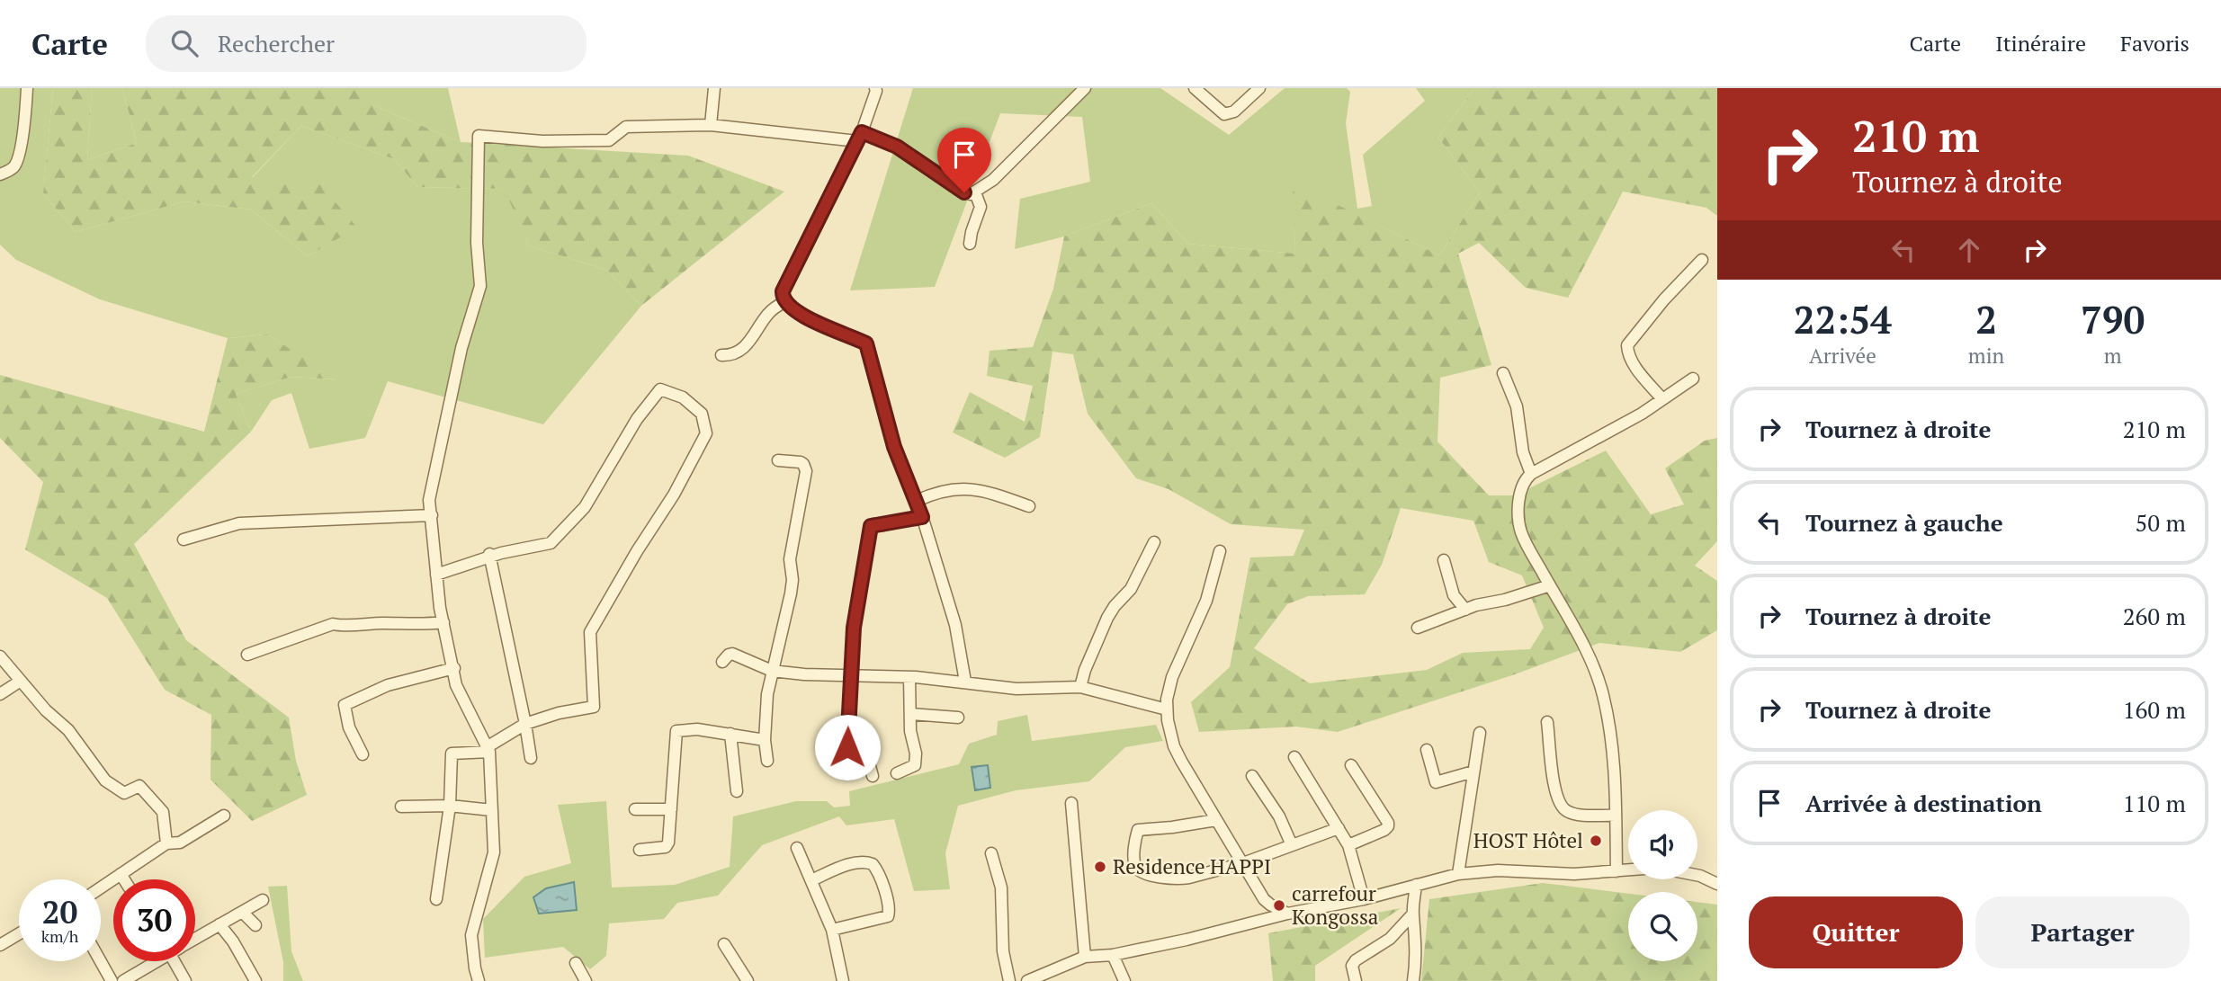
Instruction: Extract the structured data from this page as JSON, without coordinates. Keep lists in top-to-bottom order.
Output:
{
  "places": ["HOST Hôtel", "Residence HAPPI", "carrefour Kongossa"],
  "page": {
    "header": "Carte",
    "search": "Rechercher",
    "nav": ["Carte", "Itinéraire", "Favoris"],
    "turn": ["210 m", "Tournez à droite"],
    "eta": [
      "22:54",
      "Arrivée",
      "2",
      "min",
      "790",
      "m"
    ],
    "list": [
      {
        "name": "Tournez à droite",
        "value": "210 m"
      },
      {
        "name": "Tournez à gauche",
        "value": "50 m"
      },
      {
        "name": "Tournez à droite",
        "value": "260 m"
      },
      {
        "name": "Tournez à droite",
        "value": "160 m"
      },
      {
        "name": "Arrivée à destination",
        "value": "110 m"
      }
    ],
    "speed": "20 km/h",
    "limit": "30",
    "buttons": ["Quitter", "Partager"]
  }
}
